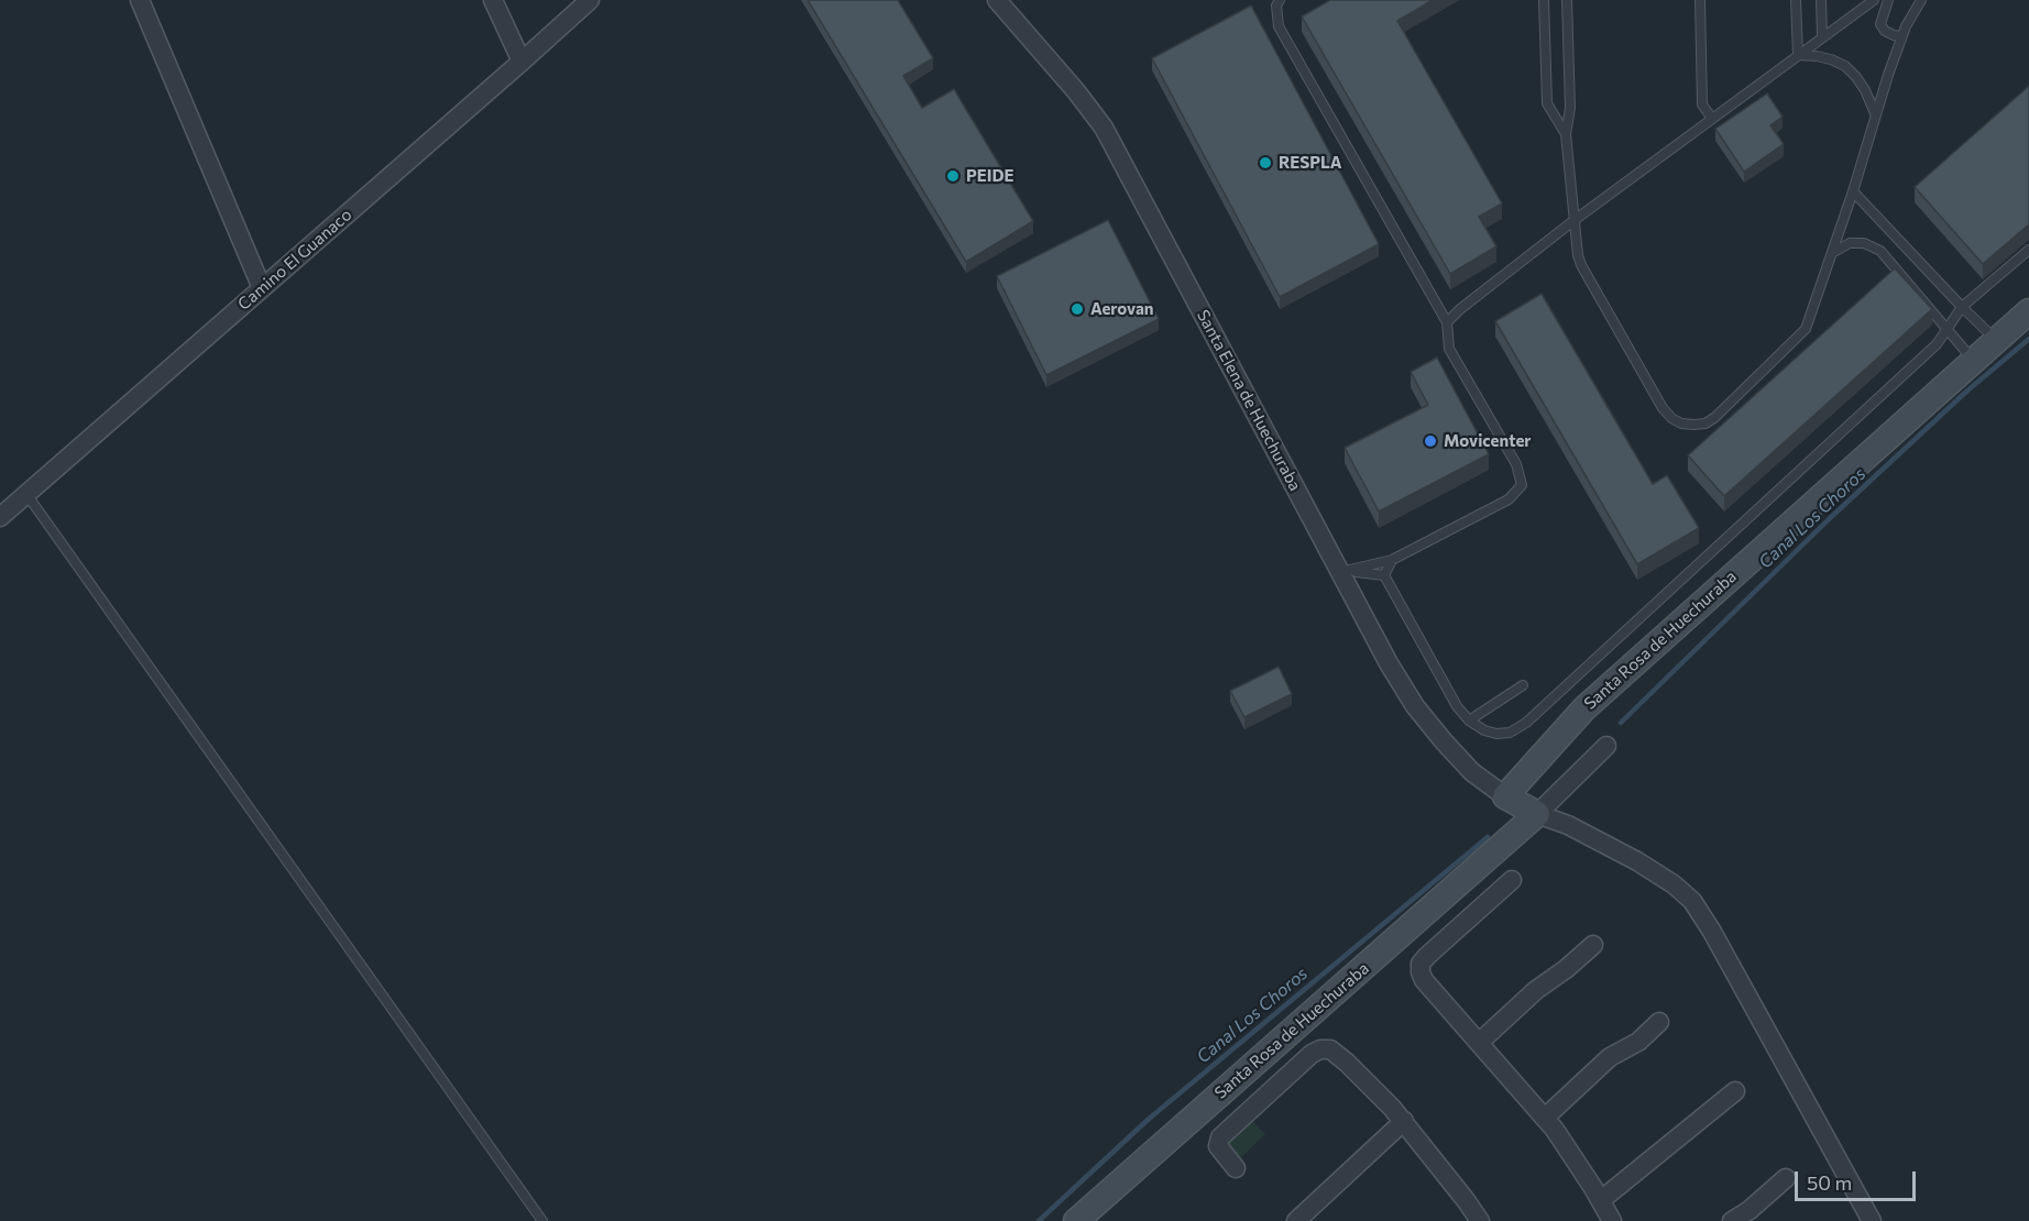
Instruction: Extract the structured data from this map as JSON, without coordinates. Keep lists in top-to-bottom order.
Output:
{
  "streets": {
    "street": ["Camino El Guanaco", "Santa Elena de Huechuraba", "Santa Rosa de Huechuraba"]
  },
  "crossings": [
    ["Santa Elena de Huechuraba", "Santa Rosa de Huechuraba"]
  ],
  "water": ["Canal Los Choros"],
  "places": [
    "RESPLA",
    "PEIDE",
    "Aerovan",
    "Movicenter"
  ],
  "scale_bar": "50 m"
}
